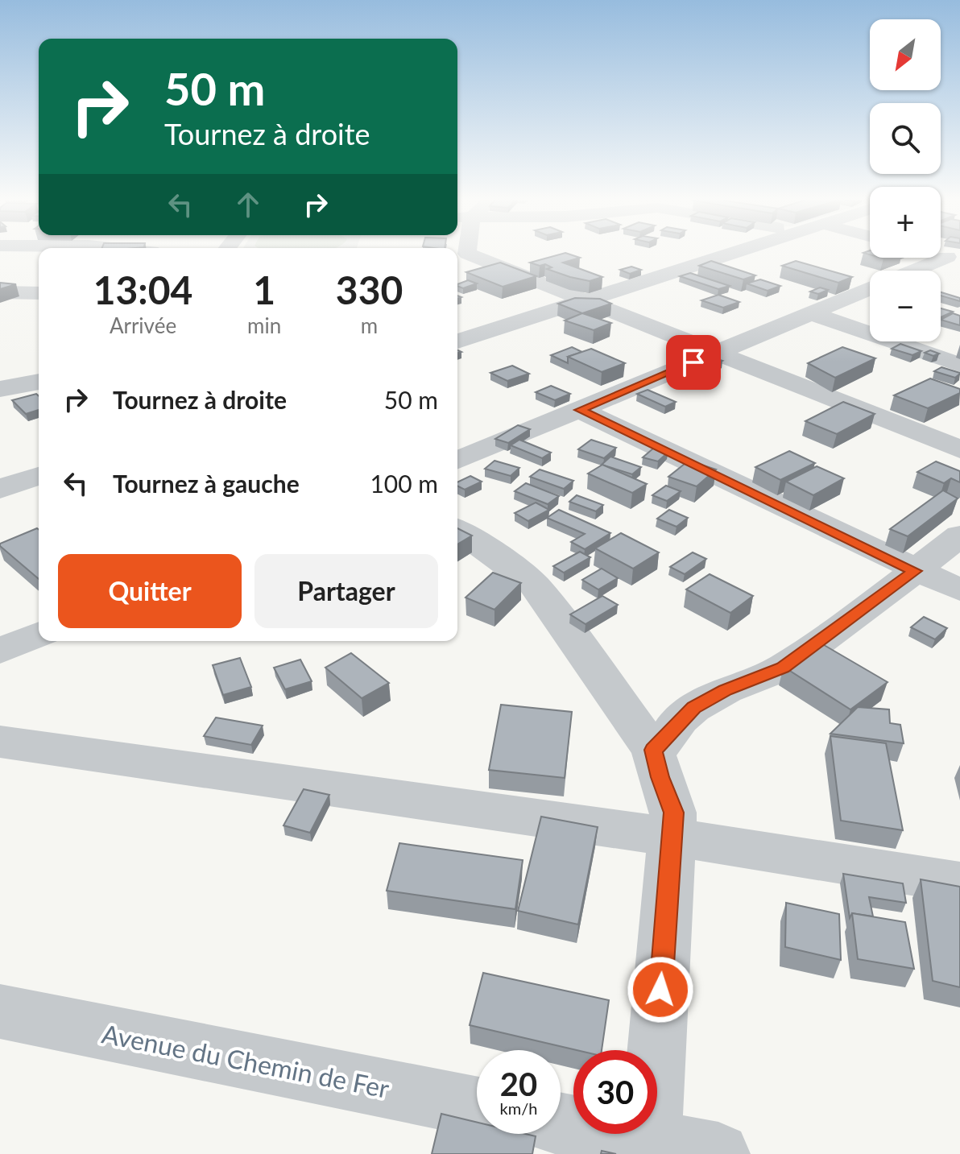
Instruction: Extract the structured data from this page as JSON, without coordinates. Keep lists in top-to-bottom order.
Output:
{
  "streets": {
    "street": ["Avenue du Chemin de Fer"]
  },
  "north": "bottom left",
  "page": {
    "map_buttons": ["+", "−"],
    "turn": ["50 m", "Tournez à droite"],
    "eta": [
      "13:04",
      "Arrivée",
      "1",
      "min",
      "330",
      "m"
    ],
    "list": [
      {
        "name": "Tournez à droite",
        "value": "50 m"
      },
      {
        "name": "Tournez à gauche",
        "value": "100 m"
      }
    ],
    "buttons": ["Quitter", "Partager"],
    "speed": "20 km/h",
    "limit": "30"
  }
}
